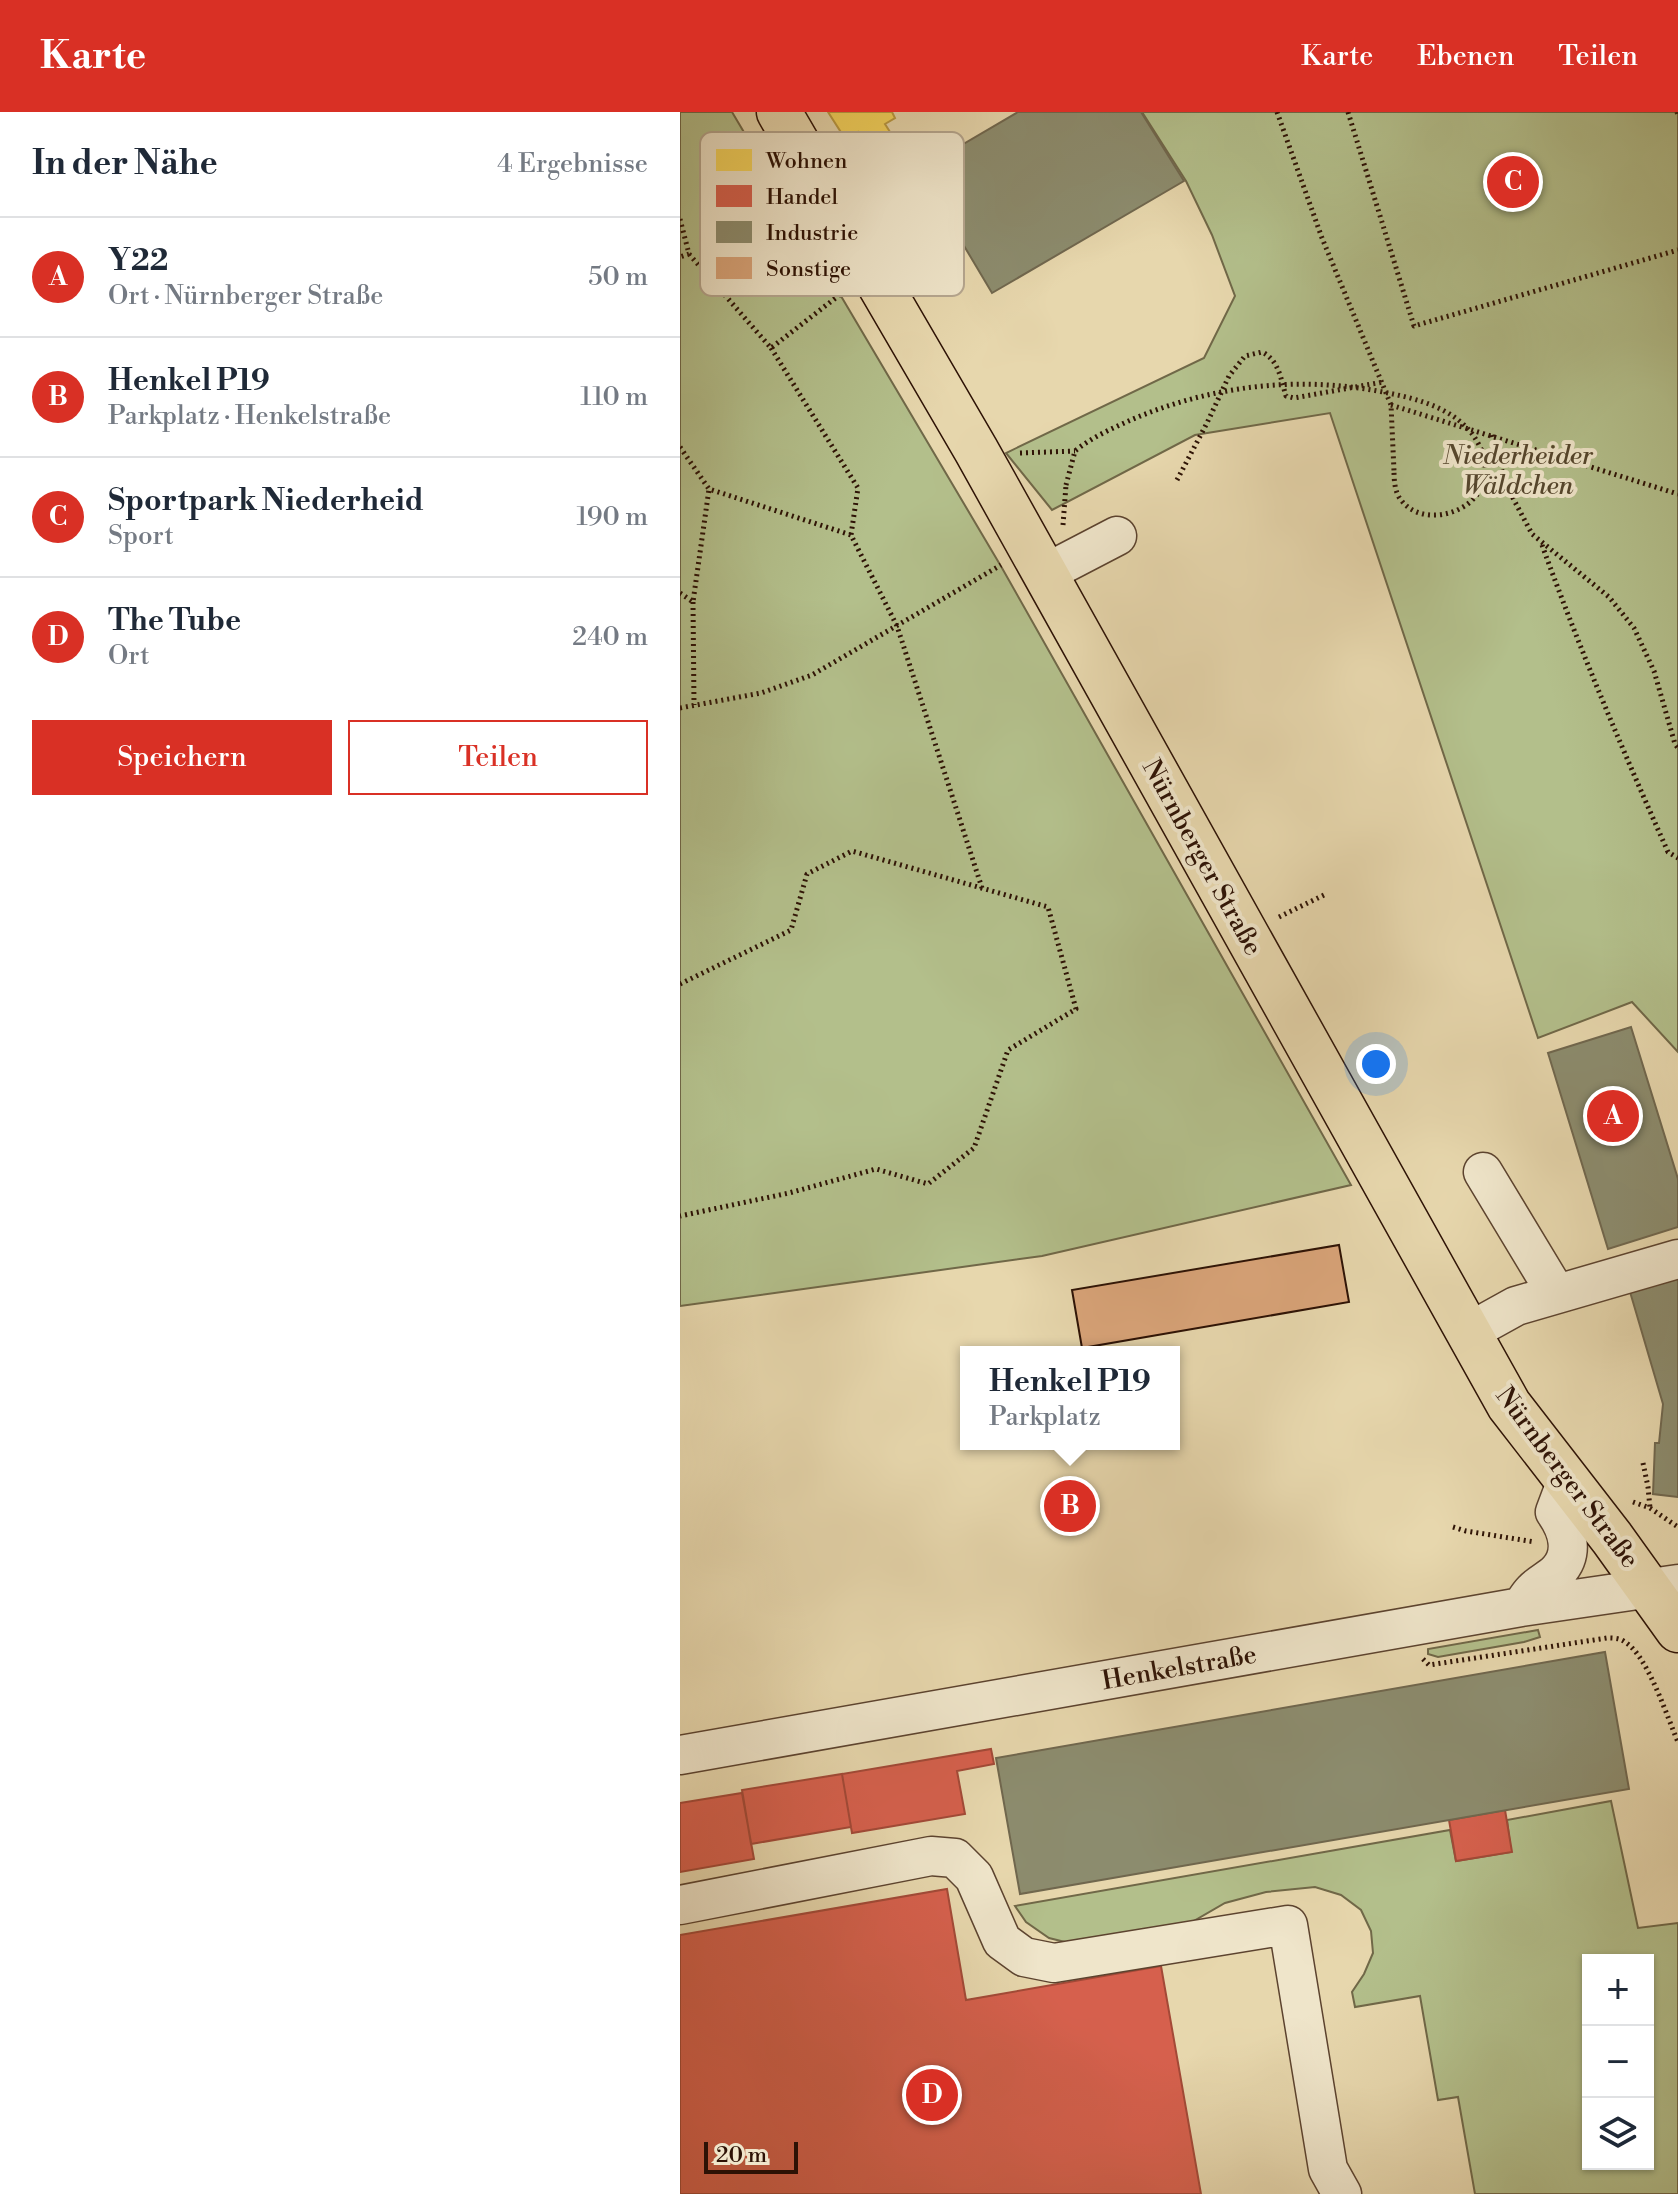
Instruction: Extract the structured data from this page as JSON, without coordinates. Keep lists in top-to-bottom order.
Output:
{
  "streets": {
    "main road": ["Nürnberger Straße"],
    "street": ["Henkelstraße"]
  },
  "crossings": [
    ["Nürnberger Straße", "Henkelstraße"]
  ],
  "parks": ["Niederheider Wäldchen"],
  "legend": [
    "Wohnen",
    "Handel",
    "Industrie",
    "Sonstige"
  ],
  "scale_bar": "20 m",
  "page": {
    "header": "Karte",
    "nav": ["Karte", "Ebenen", "Teilen"],
    "heading": ["In der Nähe", "4 Ergebnisse"],
    "pins": [
      "C",
      "A",
      "B",
      "D"
    ],
    "list": [
      {
        "mark": "A",
        "name": "Y22",
        "note": "Ort · Nürnberger Straße",
        "value": "50 m"
      },
      {
        "mark": "B",
        "name": "Henkel P19",
        "note": "Parkplatz · Henkelstraße",
        "value": "110 m"
      },
      {
        "mark": "C",
        "name": "Sportpark Niederheid",
        "note": "Sport",
        "value": "190 m"
      },
      {
        "mark": "D",
        "name": "The Tube",
        "note": "Ort",
        "value": "240 m"
      }
    ],
    "buttons": ["Speichern", "Teilen"],
    "popup": ["Henkel P19", "Parkplatz"],
    "map_buttons": ["+", "−"],
    "scale": "20 m"
  }
}
